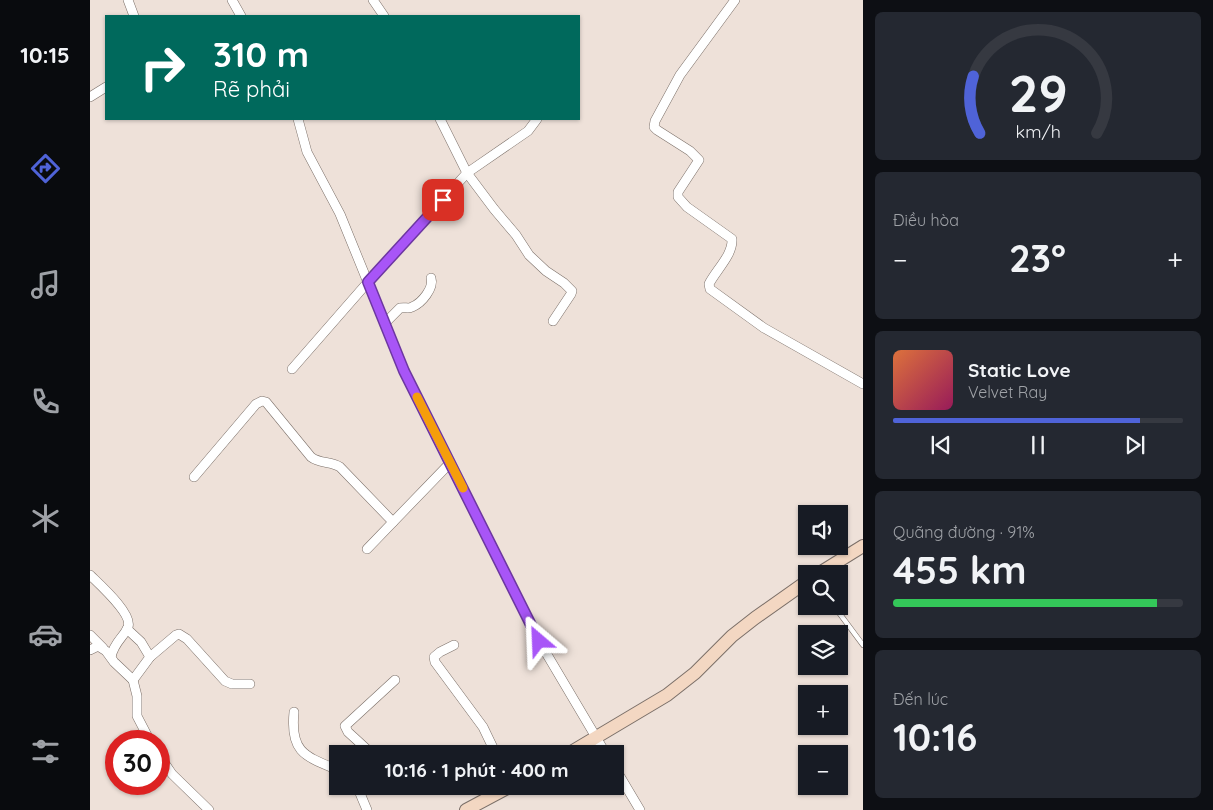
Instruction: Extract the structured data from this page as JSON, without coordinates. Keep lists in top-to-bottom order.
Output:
{
  "page": {
    "tabs": "10:15",
    "turn": ["310 m", "Rẽ phải"],
    "tile": [
      "Điều hòa",
      ["Quãng đường · 91%", "455 km"],
      ["Đến lúc", "10:16"]
    ],
    "heat": ["−", "23°", "+"],
    "song": ["Static Love", "Velvet Ray"],
    "map_buttons": ["+", "−"],
    "limit": "30",
    "trip": "10:16 · 1 phút · 400 m",
    "gauge": ["29", "km/h"]
  }
}
